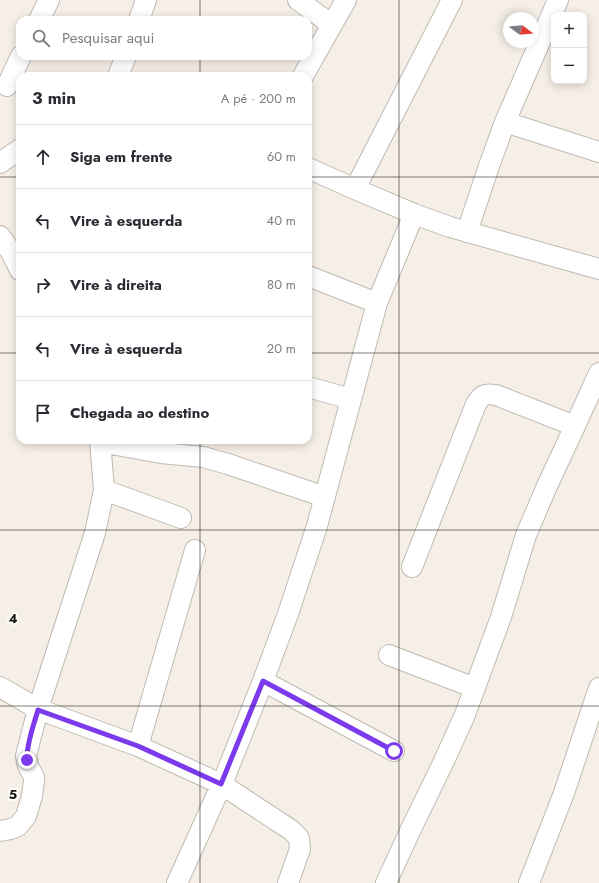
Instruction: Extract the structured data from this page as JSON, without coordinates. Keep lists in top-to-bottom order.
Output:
{
  "north": "right",
  "page": {
    "map_buttons": ["+", "−"],
    "search": "Pesquisar aqui",
    "heading": ["3 min", "A pé · 200 m"],
    "list": [
      ["Siga em frente", "60 m"],
      ["Vire à esquerda", "40 m"],
      ["Vire à direita", "80 m"],
      ["Vire à esquerda", "20 m"],
      "Chegada ao destino"
    ]
  },
  "grid": {
    "rows": ["4", "5"]
  }
}
